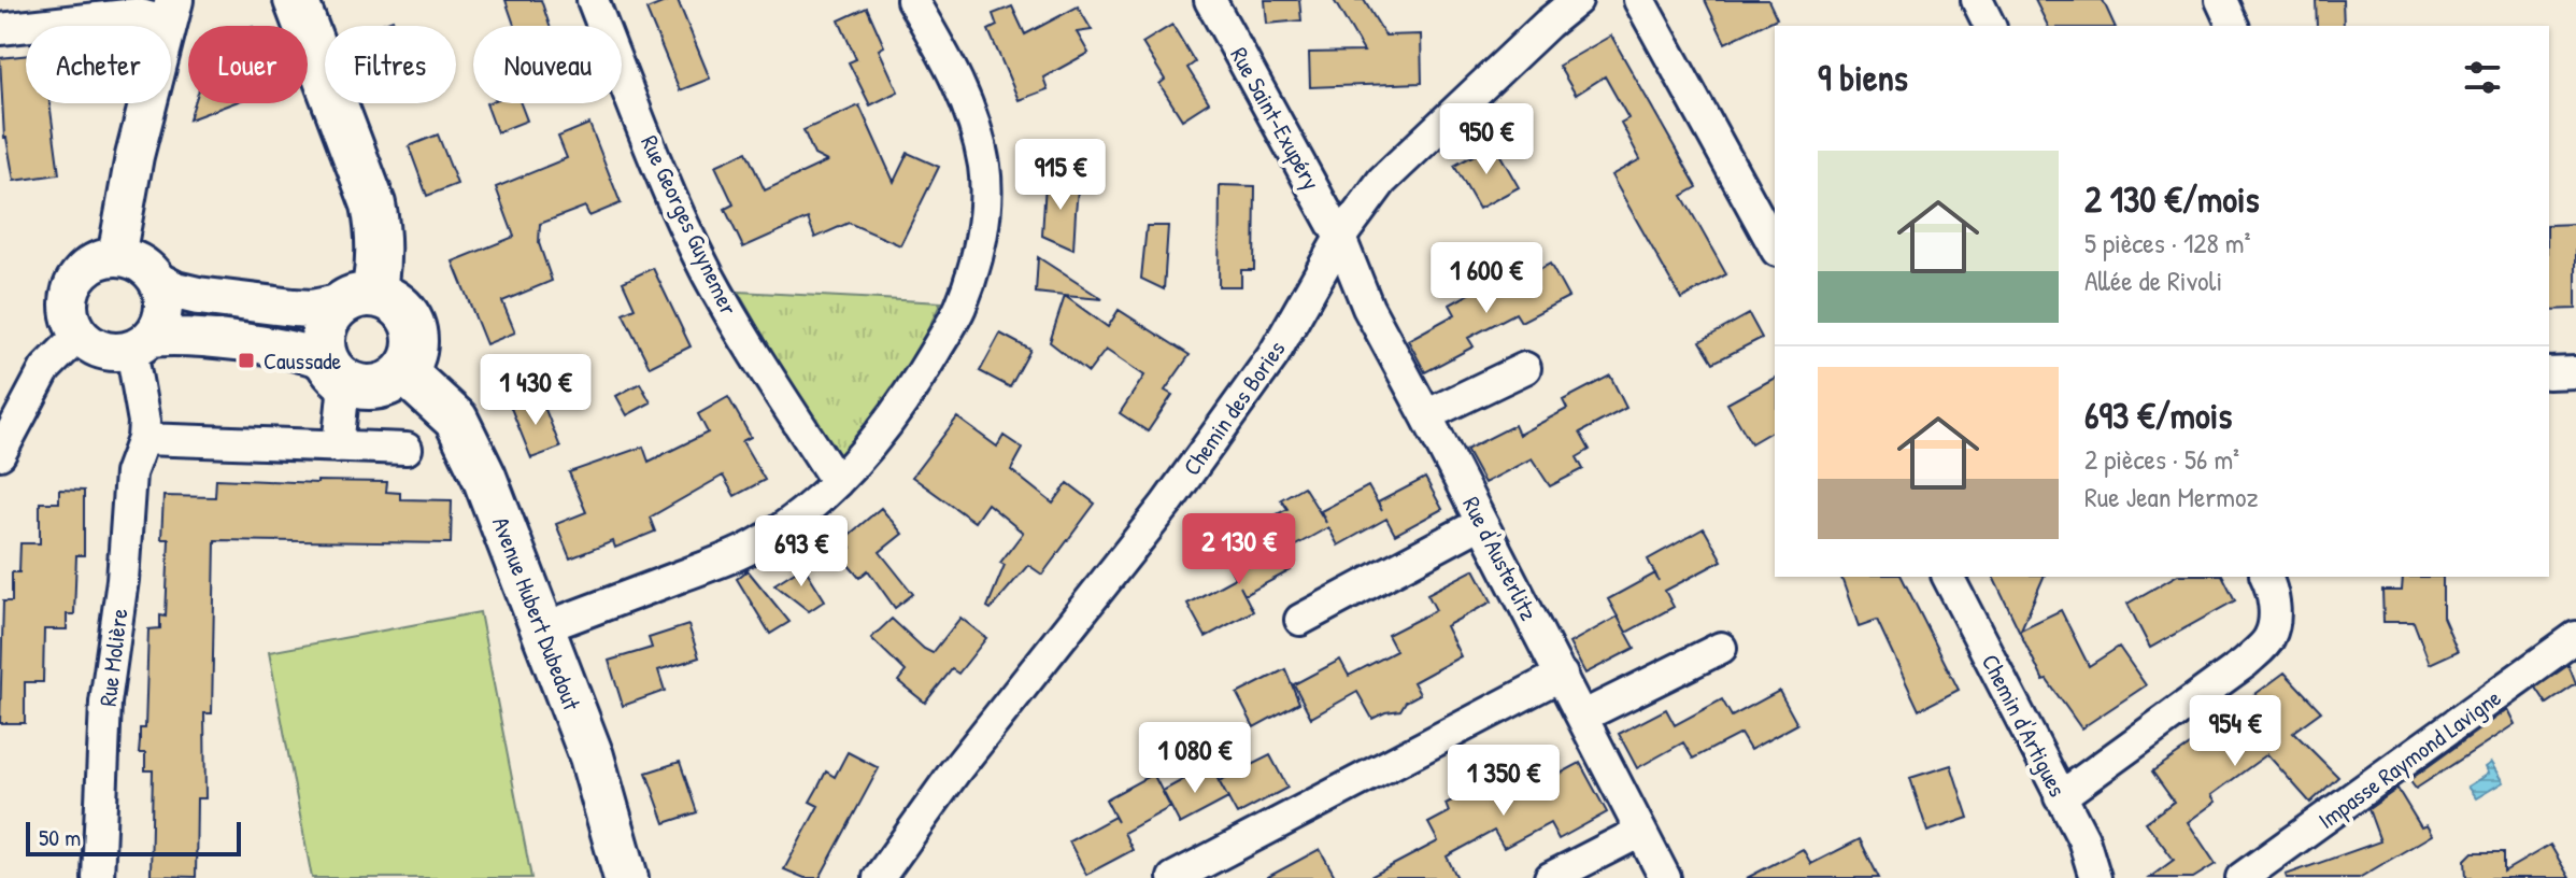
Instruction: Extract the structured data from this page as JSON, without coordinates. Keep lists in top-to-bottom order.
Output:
{
  "streets": {
    "main road": ["Avenue Hubert Dubedout"],
    "street": [
      "Rue Saint-Exupéry",
      "Rue Georges Guynemer",
      "Chemin des Bories",
      "Rue d'Austerlitz",
      "Rue Molière",
      "Chemin d'Artigues",
      "Impasse Raymond Lavigne"
    ]
  },
  "crossings": [
    ["Rue Saint-Exupéry", "Chemin des Bories"],
    ["Rue Saint-Exupéry", "Rue d'Austerlitz"],
    ["Chemin des Bories", "Rue d'Austerlitz"]
  ],
  "places": {
    "transit": ["Caussade"]
  },
  "scale_bar": "50 m",
  "page": {
    "chip": [
      "Acheter",
      "Louer",
      "Filtres",
      "Nouveau"
    ],
    "heading": "9 biens",
    "price": [
      "950 €",
      "915 €",
      "1 600 €",
      "1 430 €",
      "2 130 €",
      "693 €",
      "954 €",
      "1 080 €",
      "1 350 €"
    ],
    "list": [
      {
        "name": "2 130 €/mois",
        "note": "5 pièces · 128 m² · Allée de Rivoli"
      },
      {
        "name": "693 €/mois",
        "note": "2 pièces · 56 m² · Rue Jean Mermoz"
      }
    ],
    "scale": "50 m"
  }
}
